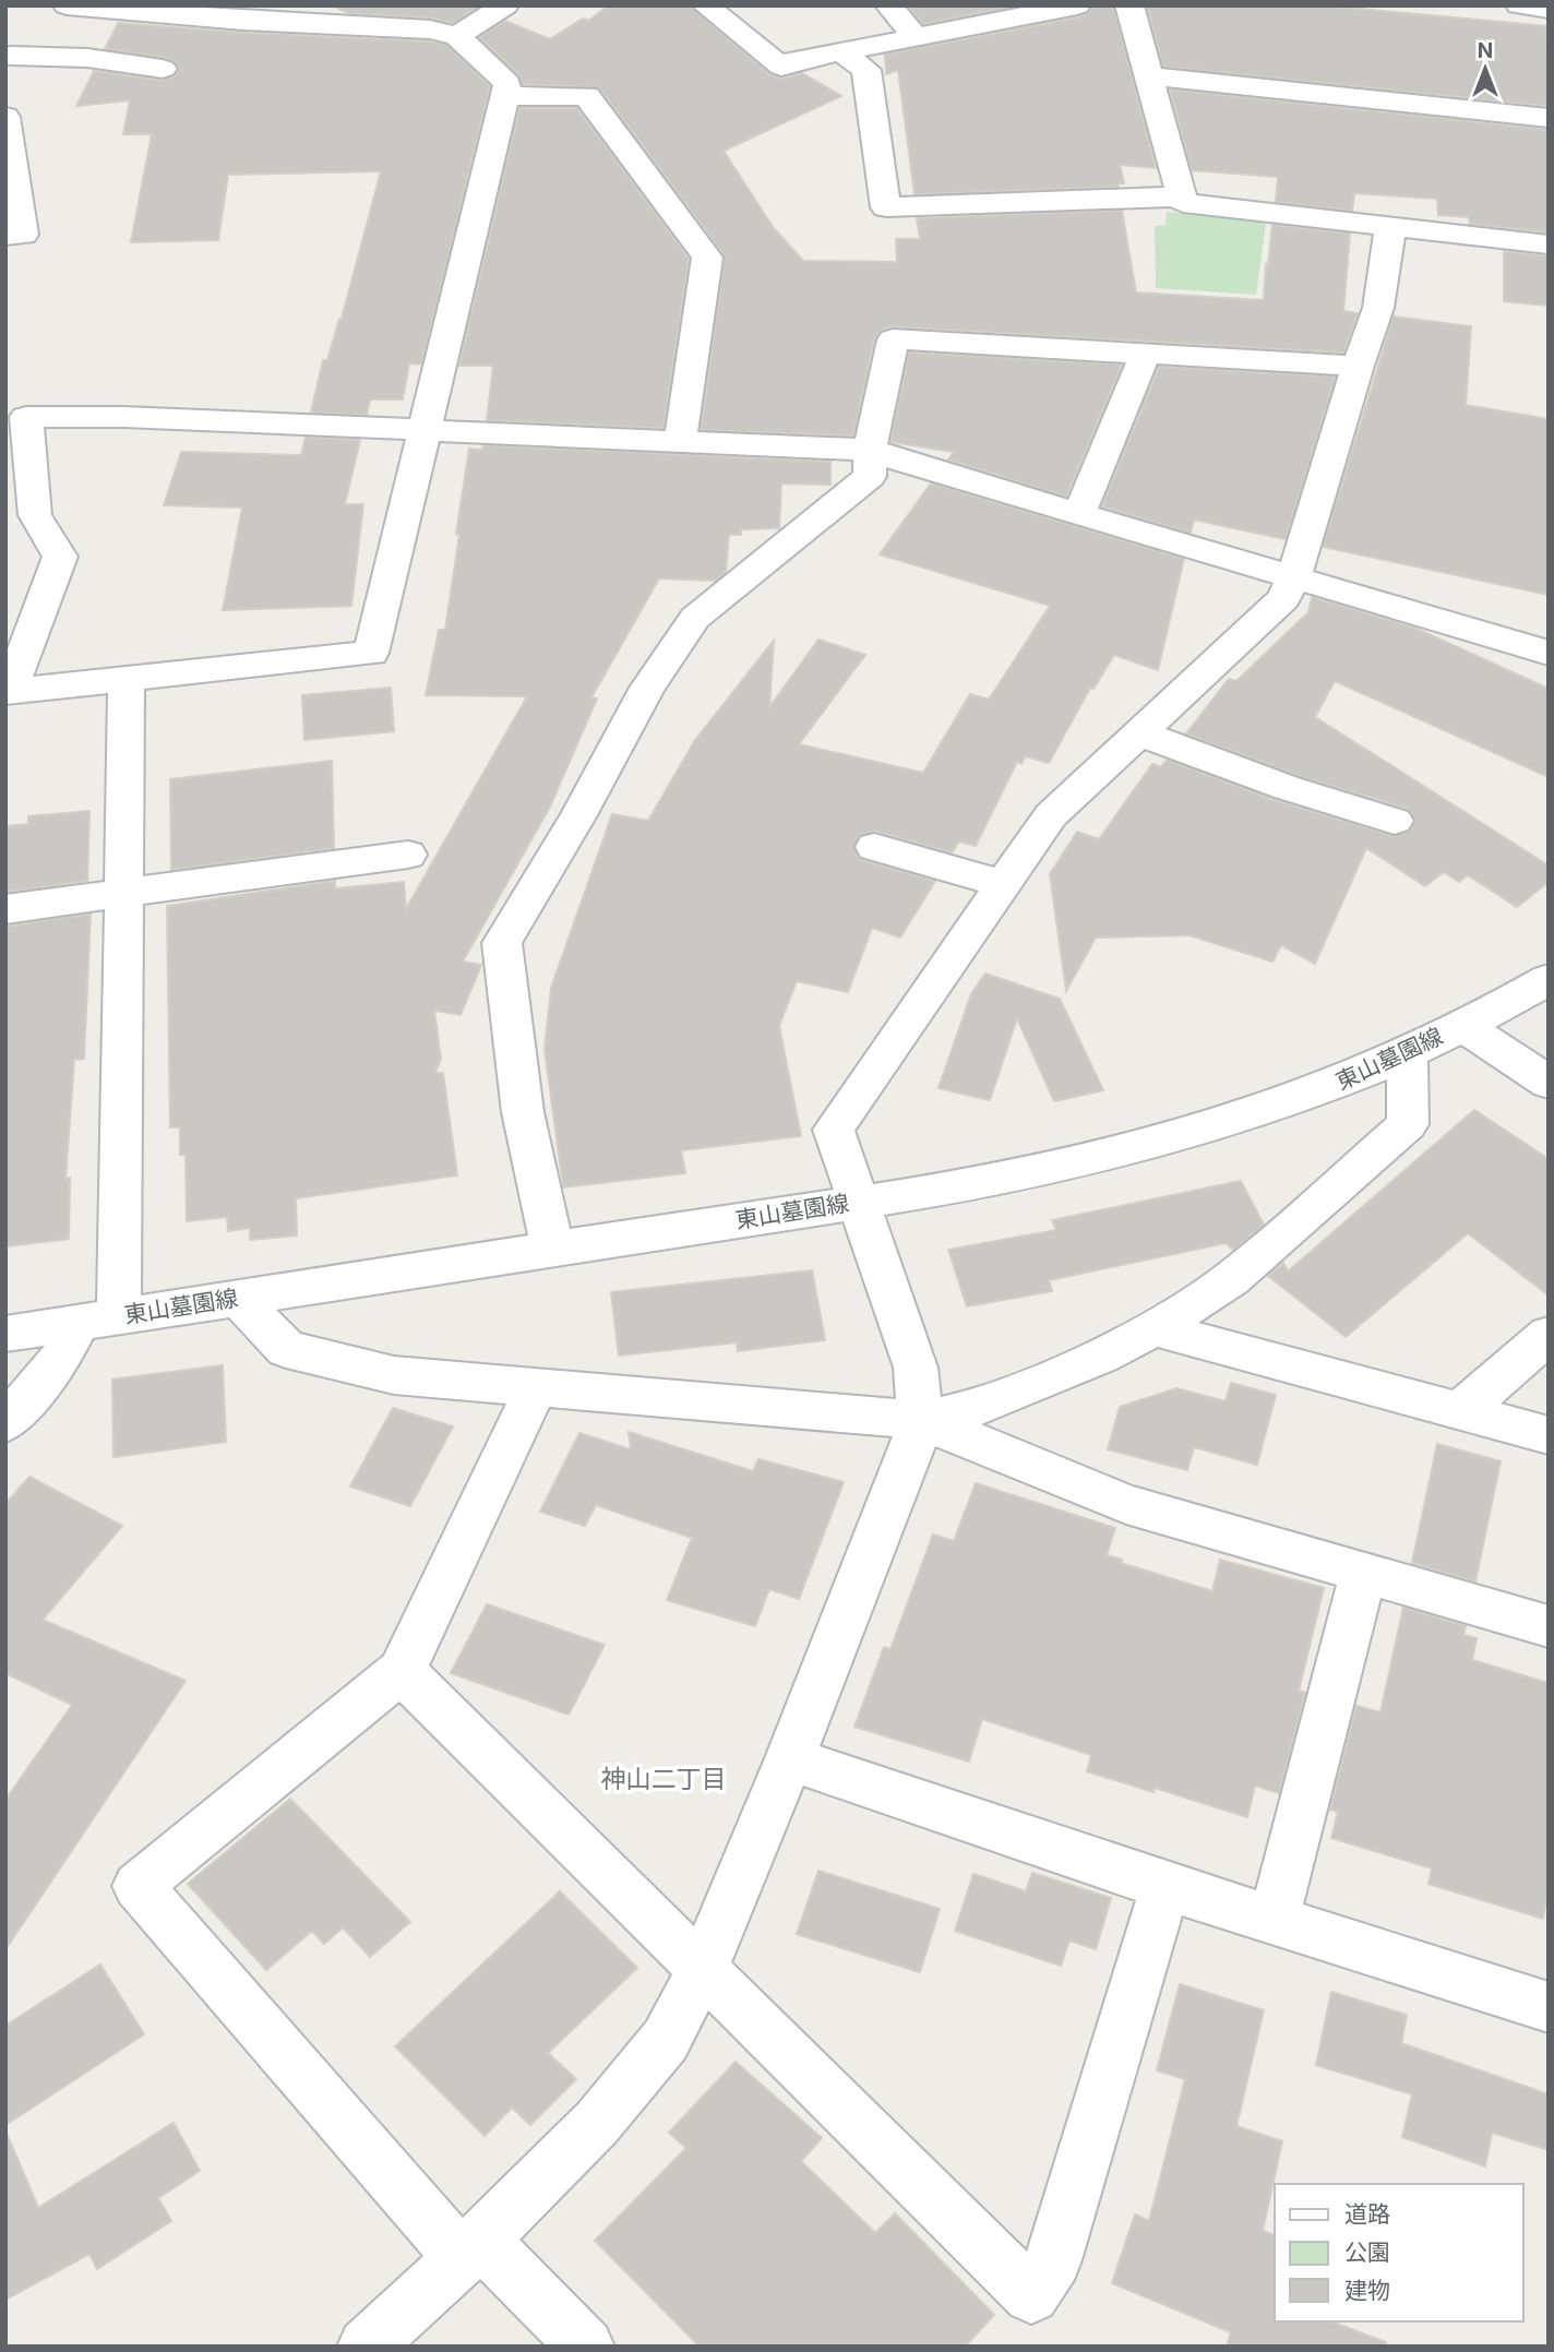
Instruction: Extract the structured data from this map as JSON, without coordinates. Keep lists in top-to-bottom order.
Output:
{
  "streets": {
    "street": ["東山墓園線"]
  },
  "districts": ["神山二丁目"],
  "legend": ["道路", "公園", "建物"],
  "north": "top"
}
